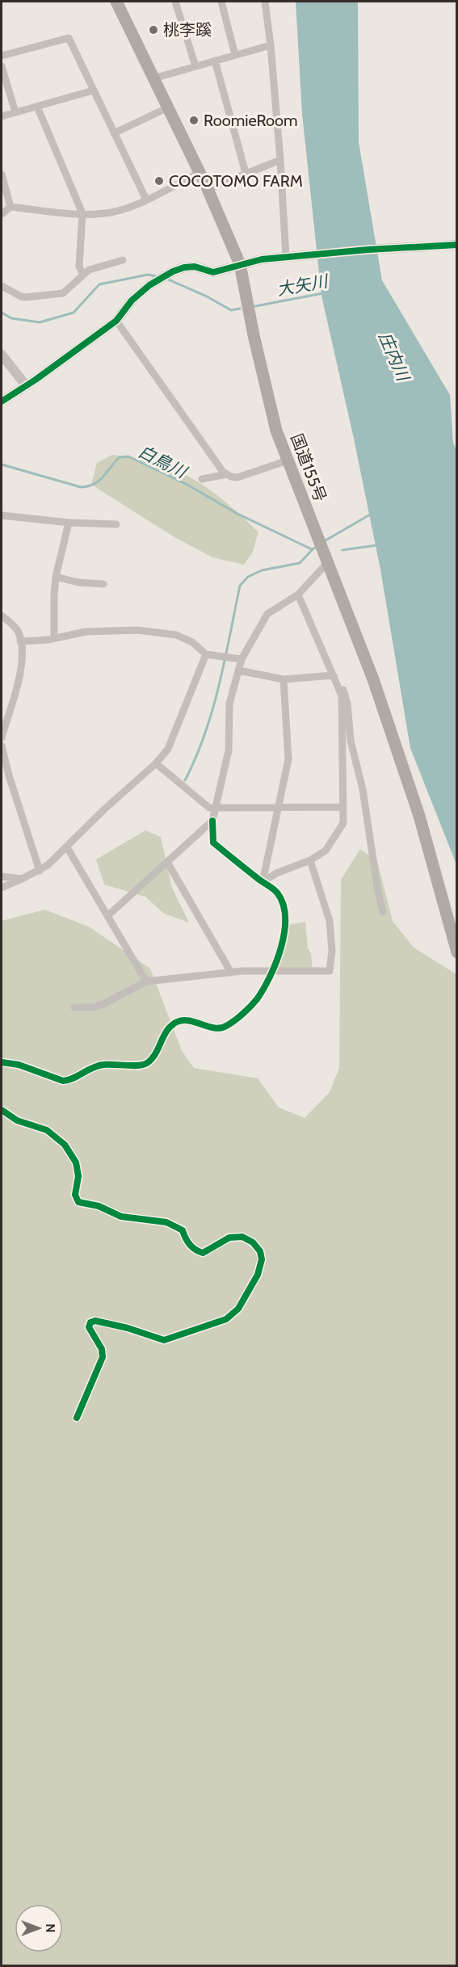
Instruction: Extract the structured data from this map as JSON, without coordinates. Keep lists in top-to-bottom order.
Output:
{
  "streets": {
    "highway": ["国道155号"]
  },
  "water": ["大矢川", "庄内川", "白鳥川"],
  "places": ["桃李蹊", "RoomieRoom", "COCOTOMO FARM"],
  "north": "right"
}
